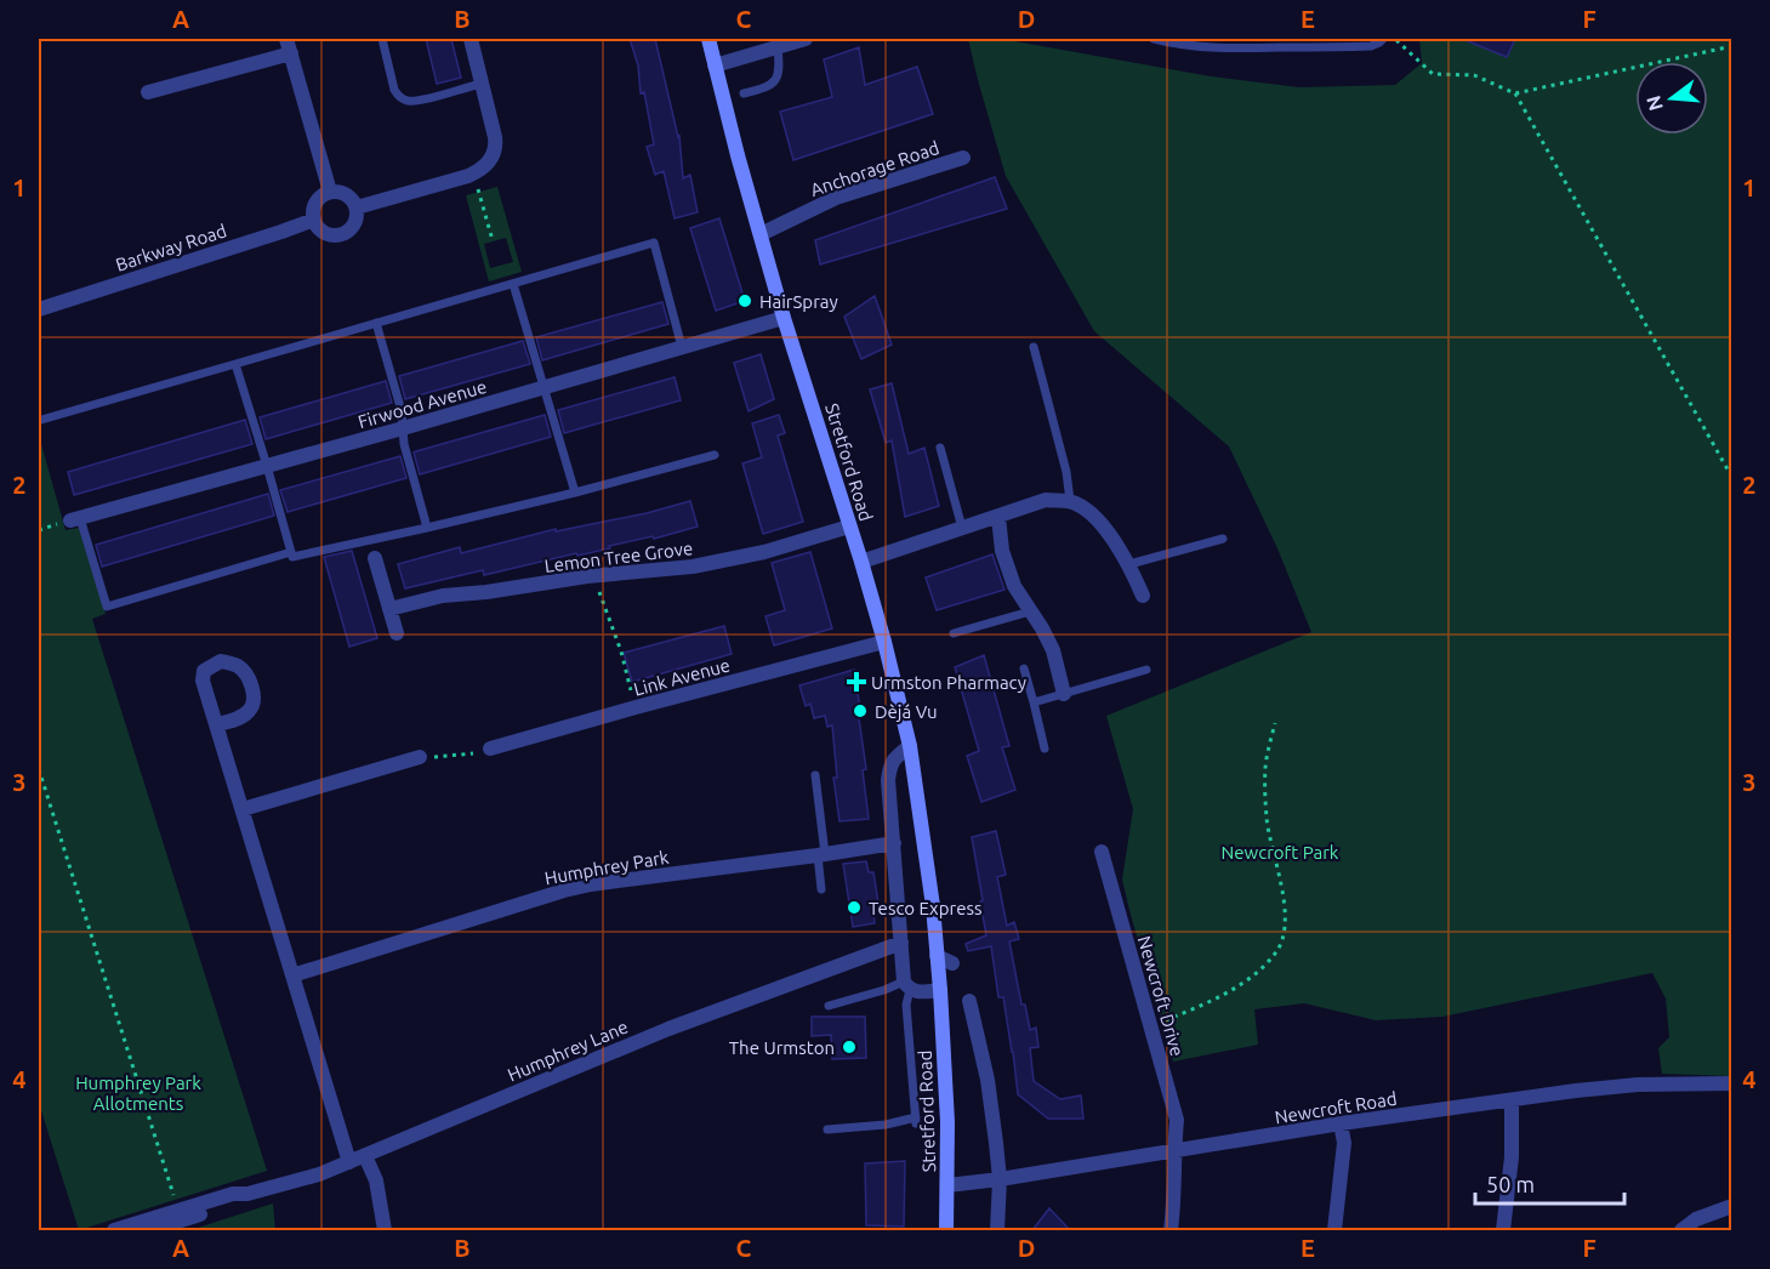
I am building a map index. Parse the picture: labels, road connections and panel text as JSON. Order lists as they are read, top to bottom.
{
  "streets": {
    "main road": ["Stretford Road"],
    "street": [
      "Anchorage Road",
      "Barkway Road",
      "Firwood Avenue",
      "Lemon Tree Grove",
      "Link Avenue",
      "Humphrey Park",
      "Newcroft Drive",
      "Humphrey Lane",
      "Newcroft Road"
    ]
  },
  "crossings": [
    ["Anchorage Road", "Stretford Road"],
    ["Firwood Avenue", "Stretford Road"],
    ["Stretford Road", "Lemon Tree Grove"],
    ["Stretford Road", "Link Avenue"],
    ["Stretford Road", "Newcroft Road"],
    ["Newcroft Drive", "Newcroft Road"]
  ],
  "parks": ["Newcroft Park", "Humphrey Park Allotments"],
  "places": {
    "other": [
      "HairSpray",
      "Dèjá Vu",
      "Tesco Express",
      "The Urmston"
    ],
    "health": ["Urmston Pharmacy"]
  },
  "scale_bar": "50 m",
  "north": "left",
  "grid": {
    "columns": [
      "A",
      "B",
      "C",
      "D",
      "E",
      "F"
    ],
    "rows": [
      "1",
      "2",
      "3",
      "4"
    ]
  }
}
